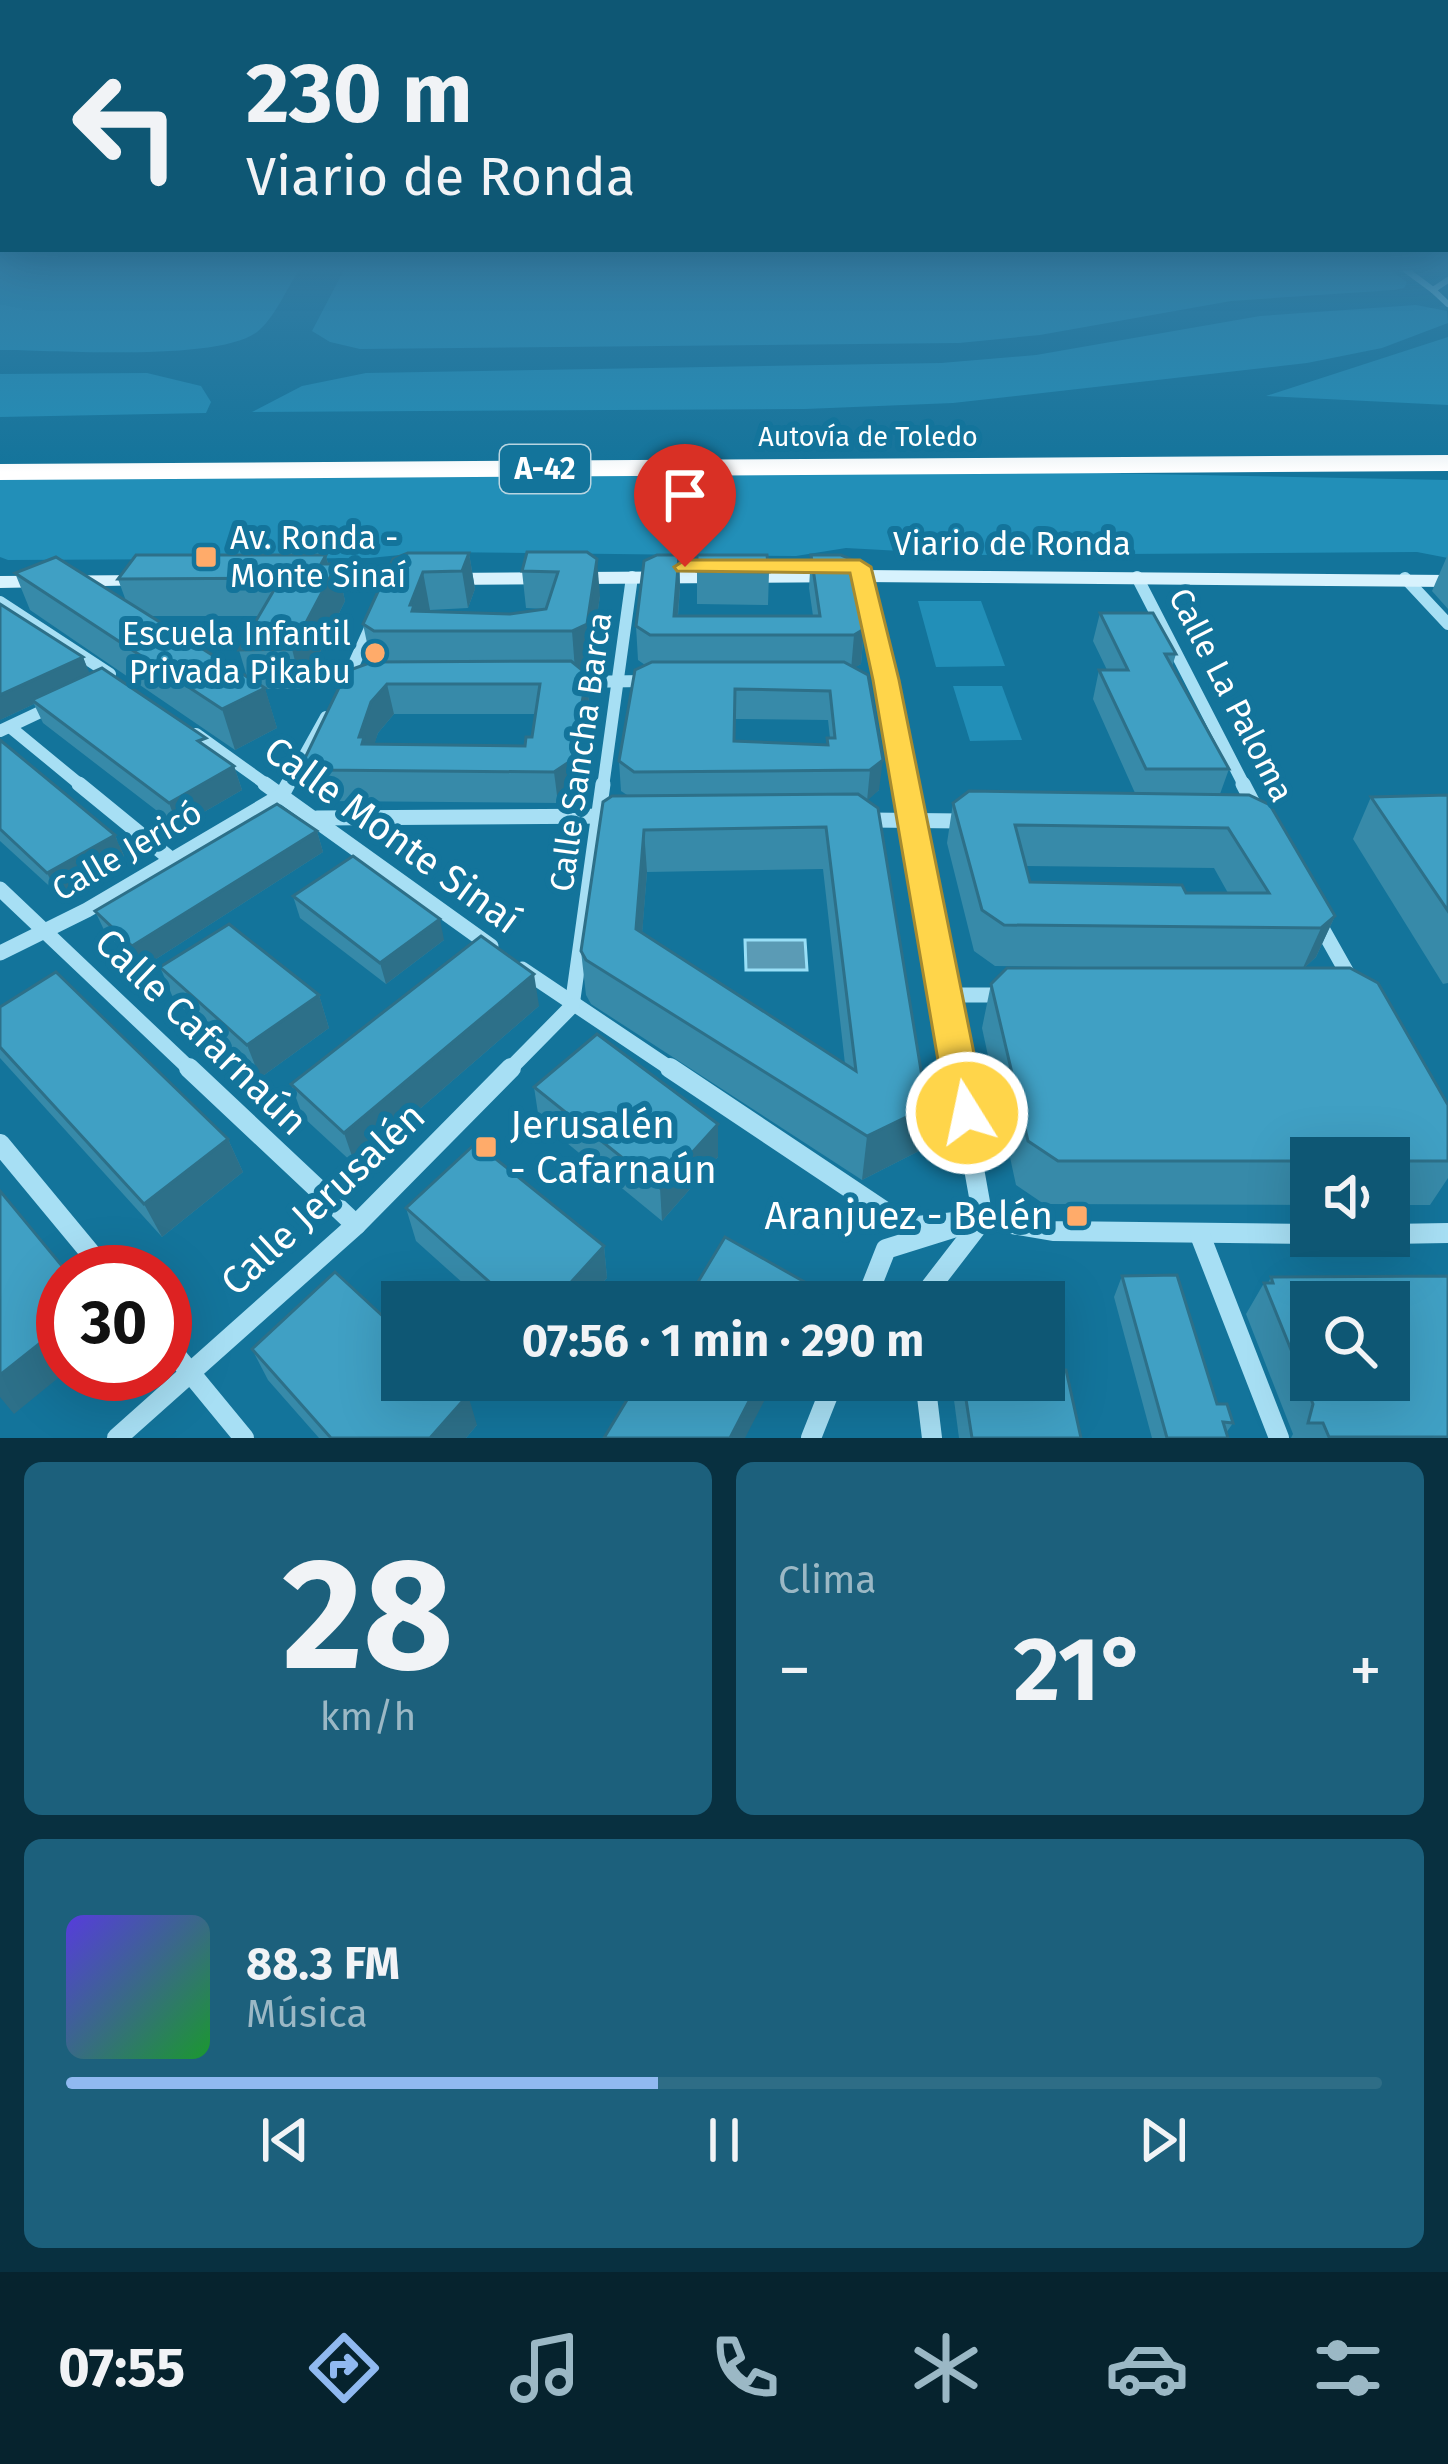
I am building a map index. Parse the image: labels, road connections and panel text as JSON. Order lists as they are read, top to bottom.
{
  "streets": {
    "highway": ["Autovía de Toledo", "A-42"],
    "main road": ["Viario de Ronda"],
    "street": [
      "Calle La Paloma",
      "Calle Sancha Barca",
      "Calle Monte Sinaí",
      "Calle Jericó",
      "Calle Cafarnaún",
      "Calle Jerusalén"
    ]
  },
  "crossings": [
    ["Viario de Ronda", "Calle La Paloma"],
    ["Viario de Ronda", "Calle Sancha Barca"],
    ["Calle Sancha Barca", "Calle Monte Sinaí"],
    ["Calle Sancha Barca", "Calle Jerusalén"],
    ["Calle Monte Sinaí", "Calle Jericó"],
    ["Calle Monte Sinaí", "Calle Jerusalén"],
    ["Calle Jericó", "Calle Cafarnaún"],
    ["Calle Cafarnaún", "Calle Jerusalén"]
  ],
  "places": {
    "transit": ["Av. Ronda - Monte Sinaí", "Jerusalén - Cafarnaún", "Aranjuez - Belén"],
    "other": ["Escuela Infantil Privada Pikabu"]
  },
  "page": {
    "turn": ["230 m", "Viario de Ronda"],
    "limit": "30",
    "trip": "07:56 · 1 min · 290 m",
    "tile": [
      ["28", "km/h"],
      "Clima"
    ],
    "heat": ["−", "21°", "+"],
    "song": ["88.3 FM", "Música"],
    "tabs": "07:55"
  }
}
